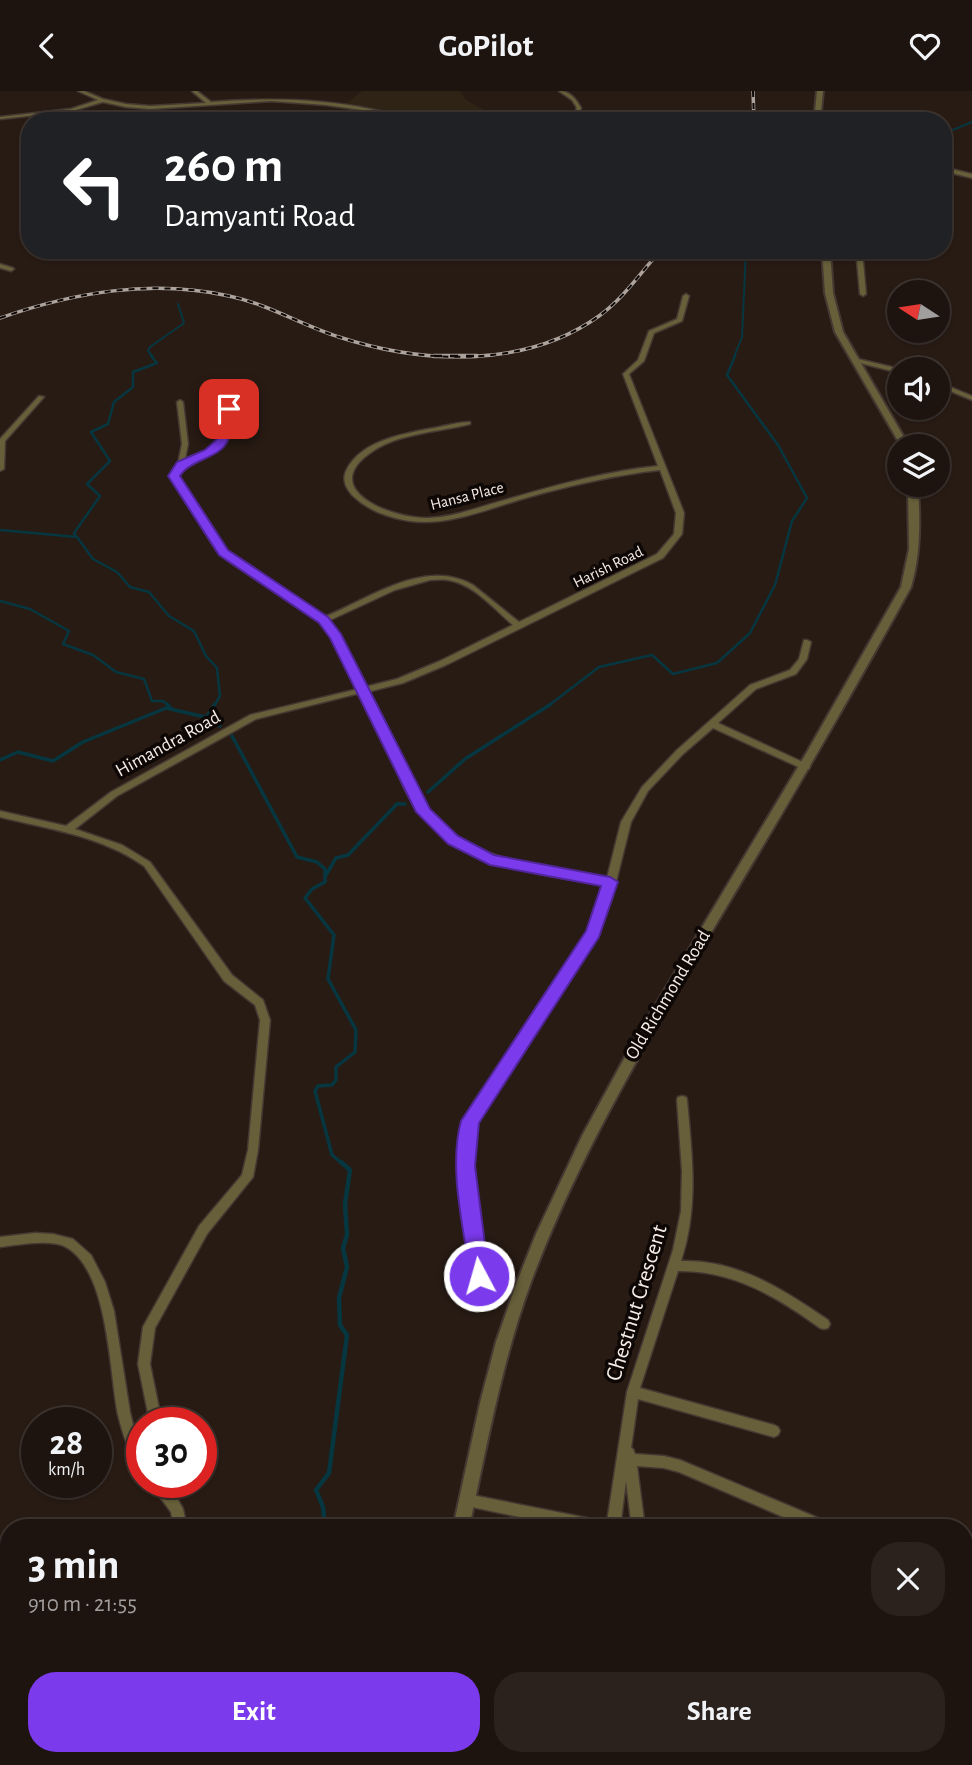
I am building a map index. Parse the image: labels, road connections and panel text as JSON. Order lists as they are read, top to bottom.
{
  "streets": {
    "street": [
      "Hansa Place",
      "Harish Road",
      "Himandra Road",
      "Old Richmond Road",
      "Chestnut Crescent"
    ]
  },
  "crossings": [
    ["Hansa Place", "Harish Road"],
    ["Harish Road", "Himandra Road"]
  ],
  "north": "left",
  "page": {
    "header": "GoPilot",
    "turn": ["260 m", "Damyanti Road"],
    "speed": "28 km/h",
    "limit": "30",
    "heading": ["3 min", "910 m · 21:55"],
    "buttons": ["Exit", "Share"]
  }
}
